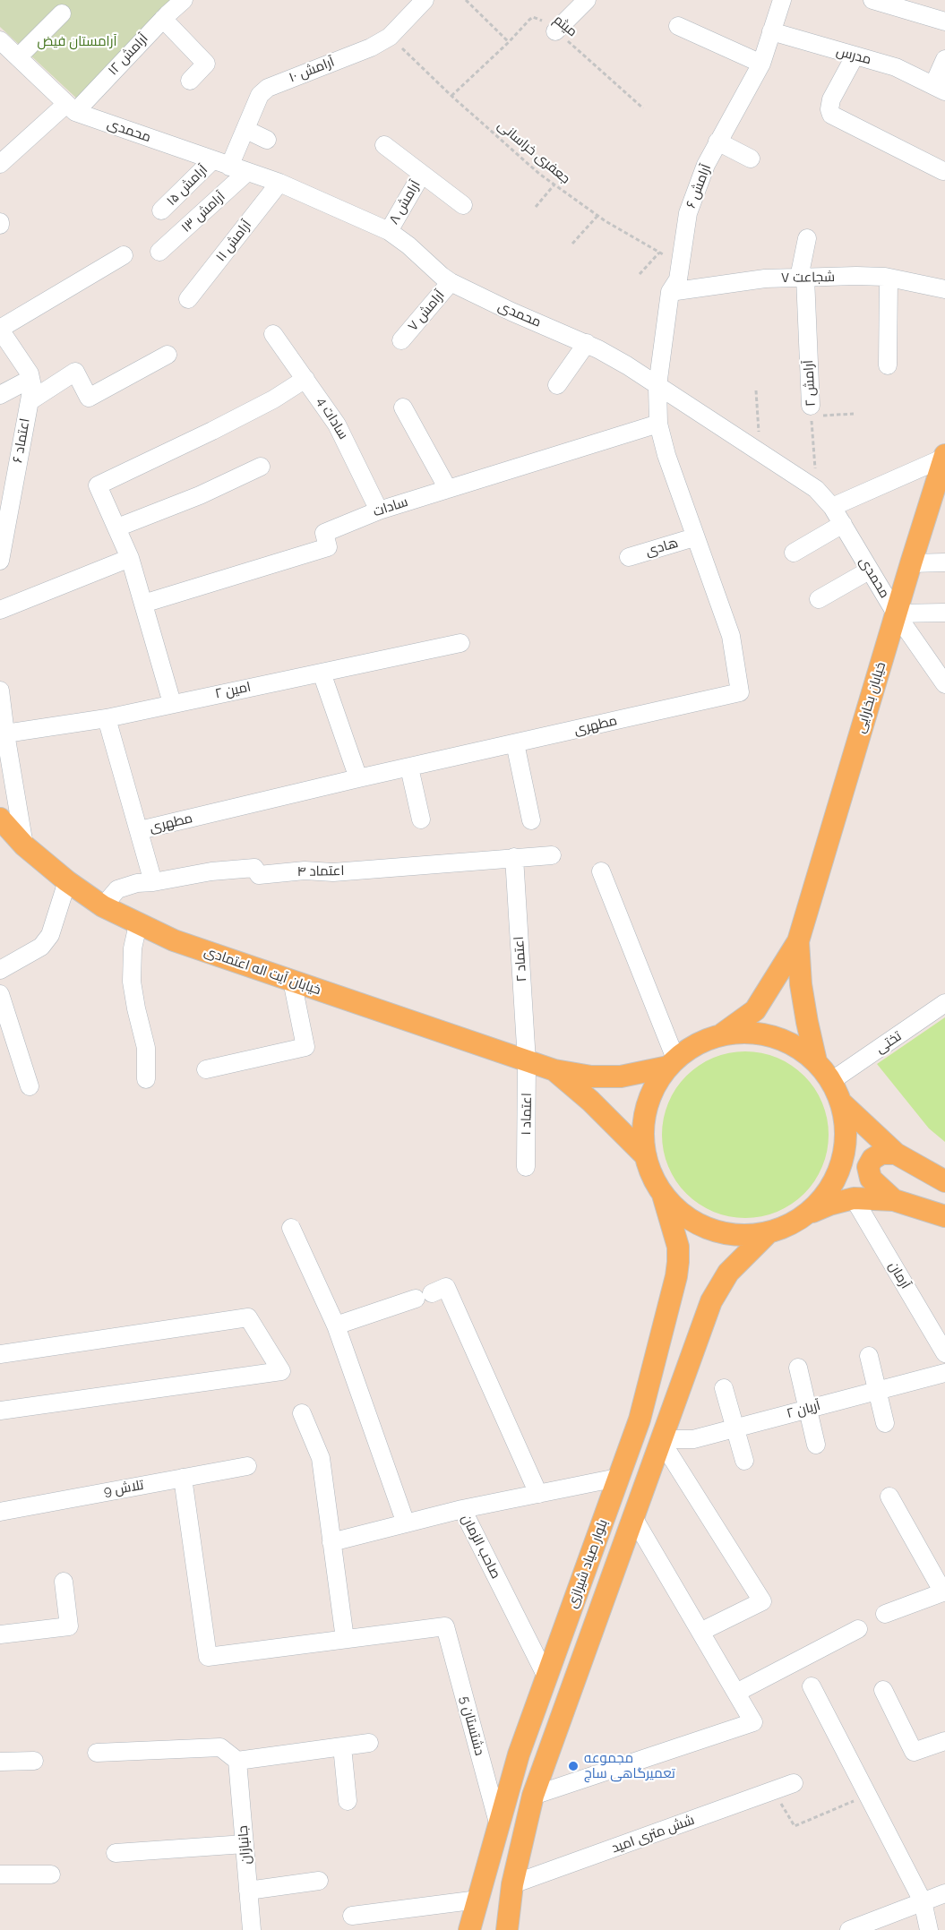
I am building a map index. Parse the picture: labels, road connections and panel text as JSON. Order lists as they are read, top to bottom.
{
  "streets": {
    "main road": ["خیابان بخارایی", "خیابان آیت اله اعتمادی", "بلوار صیاد شیرازی"],
    "street": [
      "آرامش ۱۲",
      "مدرس",
      "آرامش ۱۰",
      "محمدی",
      "آرامش ۱۵",
      "آرامش ۶",
      "آرامش ۸",
      "آرامش ۱۳",
      "آرامش ۱۱",
      "شجاعت ۷",
      "آرامش ۷",
      "آرامش ۲",
      "سادات 4",
      "اعتماد ۶",
      "سادات",
      "هادی",
      "امین ۲",
      "مطهری",
      "اعتماد ۴",
      "اعتماد ۲",
      "تختی",
      "اعتماد ۱",
      "آرمان",
      "آریان ۲",
      "تلاش 9",
      "صاحب الزمان",
      "دشتستان 5",
      "شش متری امید",
      "جانبازان"
    ],
    "path": ["میثم", "جعفری خراسانی"]
  },
  "crossings": [
    ["میثم", "جعفری خراسانی"],
    ["آرامش ۱۲", "محمدی"],
    ["مدرس", "آرامش ۶"],
    ["آرامش ۱۰", "محمدی"],
    ["آرامش ۱۰", "جعفری خراسانی"],
    ["محمدی", "آرامش ۱۵"],
    ["محمدی", "آرامش ۶"],
    ["محمدی", "آرامش ۸"],
    ["محمدی", "آرامش ۱۳"],
    ["محمدی", "آرامش ۱۱"],
    ["محمدی", "آرامش ۷"],
    ["محمدی", "آرامش ۲"],
    ["محمدی", "خیابان بخارایی"],
    ["محمدی", "مطهری"],
    ["جعفری خراسانی", "آرامش ۶"],
    ["آرامش ۶", "شجاعت ۷"],
    ["آرامش ۶", "مطهری"],
    ["شجاعت ۷", "آرامش ۲"],
    ["سادات 4", "سادات"],
    ["سادات", "مطهری"],
    ["هادی", "مطهری"],
    ["اعتماد ۴", "اعتماد ۲"],
    ["اعتماد ۴", "خیابان آیت اله اعتمادی"],
    ["اعتماد ۲", "خیابان آیت اله اعتمادی"],
    ["اعتماد ۲", "اعتماد ۱"],
    ["خیابان آیت اله اعتمادی", "اعتماد ۱"],
    ["آریان ۲", "بلوار صیاد شیرازی"],
    ["صاحب الزمان", "بلوار صیاد شیرازی"],
    ["بلوار صیاد شیرازی", "دشتستان 5"],
    ["بلوار صیاد شیرازی", "شش متری امید"]
  ],
  "parks": ["آرامستان فیض"],
  "places": ["مجموعه تعمیرگاهی ساچ"]
}
